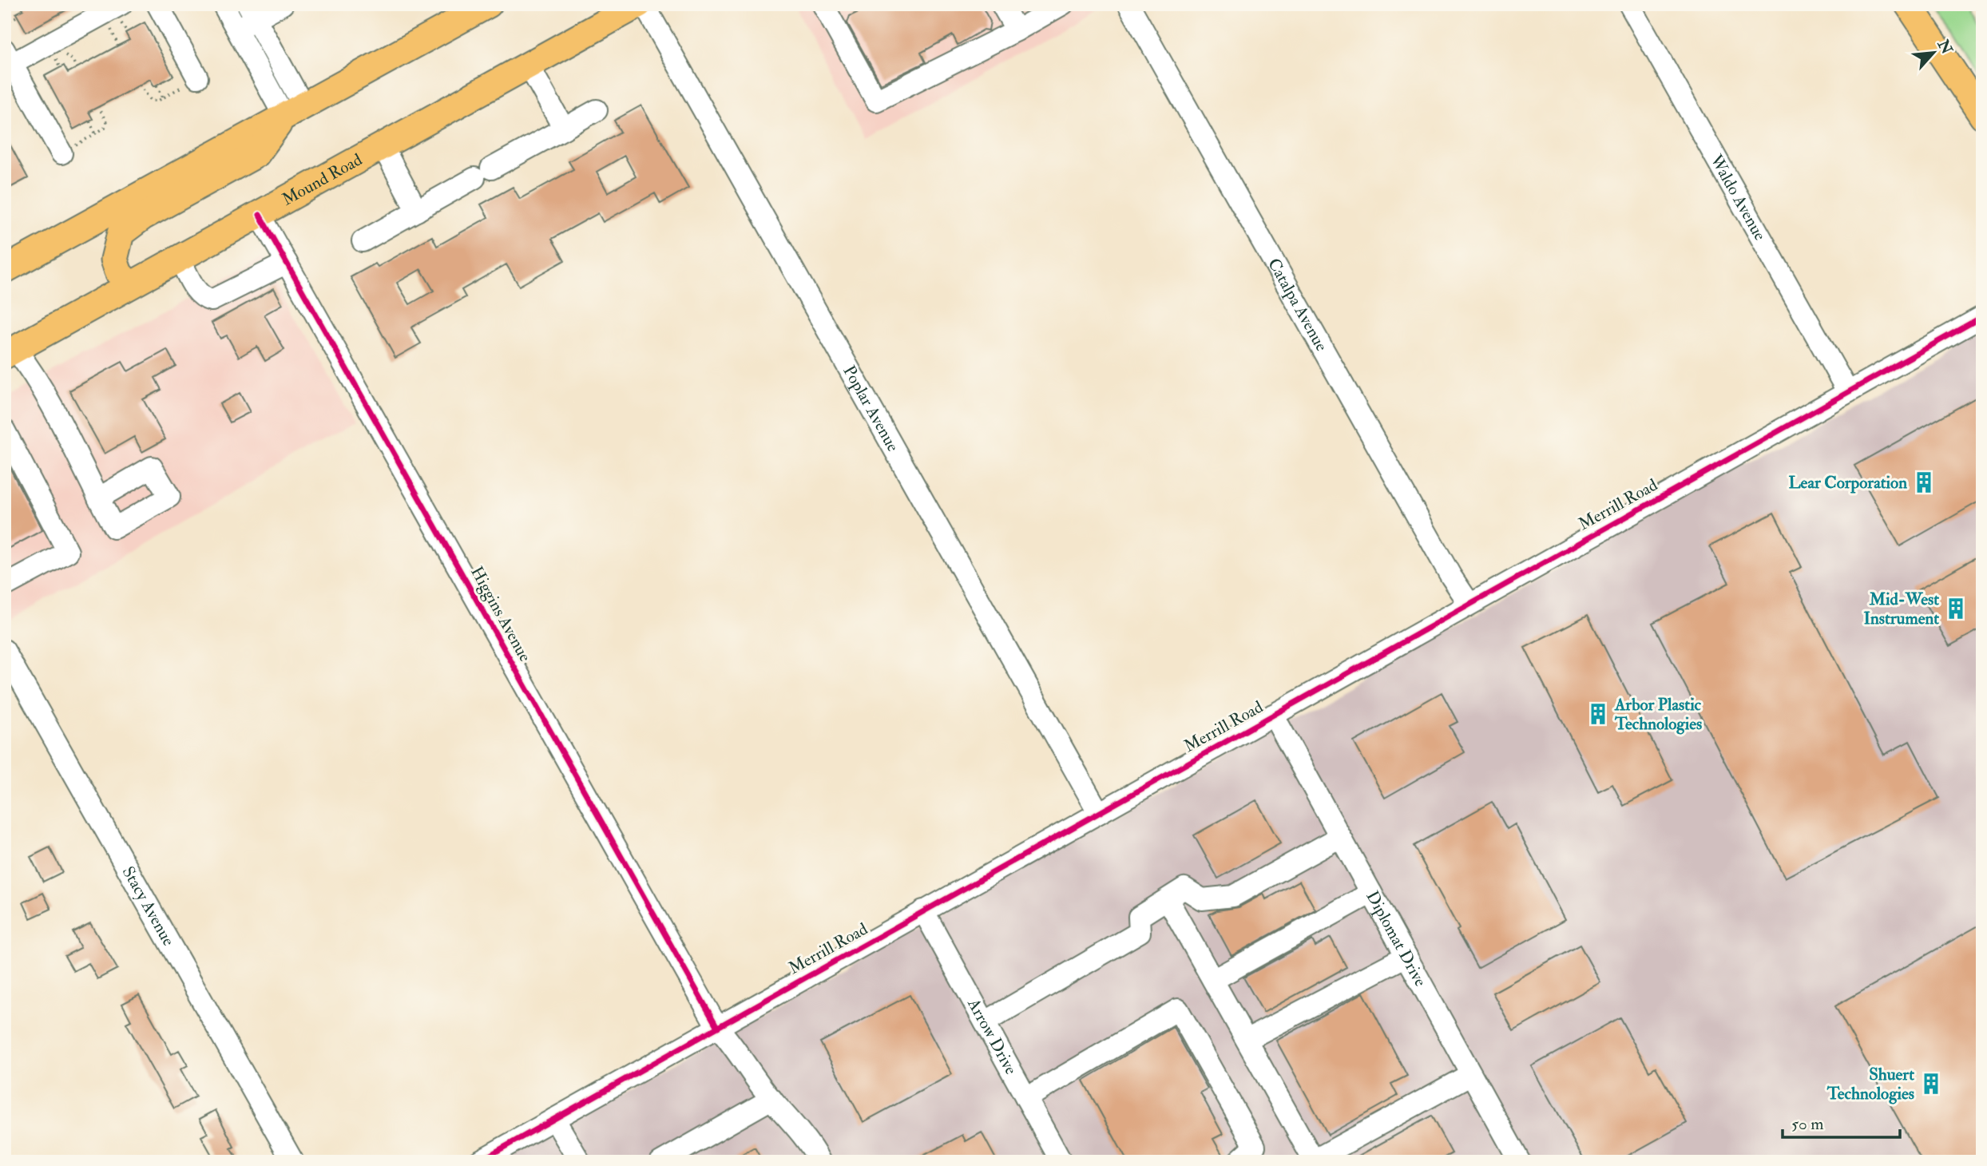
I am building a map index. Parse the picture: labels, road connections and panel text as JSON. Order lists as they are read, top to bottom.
{
  "streets": {
    "main road": ["Mound Road"],
    "street": [
      "Waldo Avenue",
      "Catalpa Avenue",
      "Poplar Avenue",
      "Merrill Road",
      "Higgins Avenue",
      "Stacy Avenue",
      "Diplomat Drive",
      "Arrow Drive"
    ]
  },
  "crossings": [
    ["Mound Road", "Higgins Avenue"],
    ["Waldo Avenue", "Merrill Road"],
    ["Catalpa Avenue", "Merrill Road"],
    ["Poplar Avenue", "Merrill Road"],
    ["Merrill Road", "Higgins Avenue"],
    ["Merrill Road", "Diplomat Drive"],
    ["Merrill Road", "Arrow Drive"]
  ],
  "places": {
    "building": [
      "Lear Corporation",
      "Mid-West Instrument",
      "Arbor Plastic Technologies",
      "Shuert Technologies"
    ]
  },
  "scale_bar": "50 m",
  "north": "top right"
}
